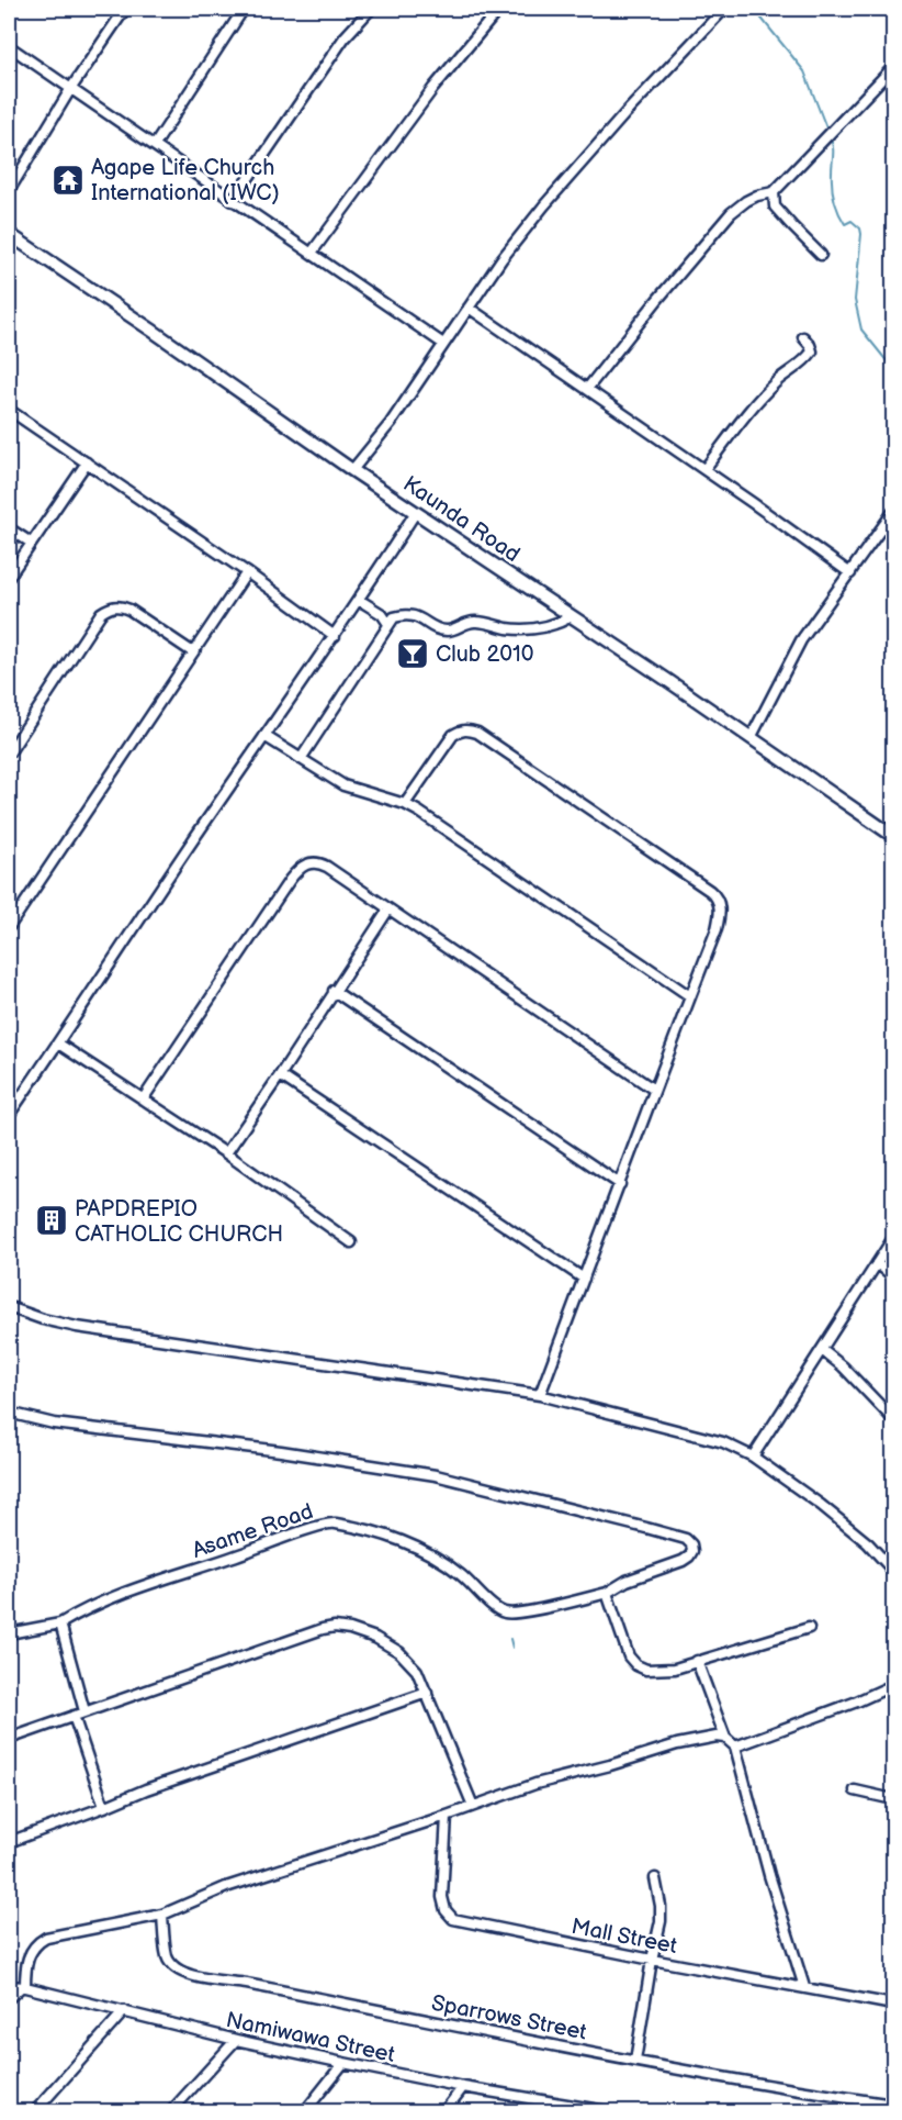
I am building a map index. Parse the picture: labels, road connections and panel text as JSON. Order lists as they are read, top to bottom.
{
  "streets": {
    "main road": ["Kaunda Road"],
    "street": [
      "Asame Road",
      "Mall Street",
      "Sparrows Street",
      "Namiwawa Street"
    ]
  },
  "places": {
    "temple": ["Agape Life Church International (IWC)"],
    "bar": ["Club 2010"],
    "building": ["PAPDREPIO CATHOLIC CHURCH"]
  }
}
